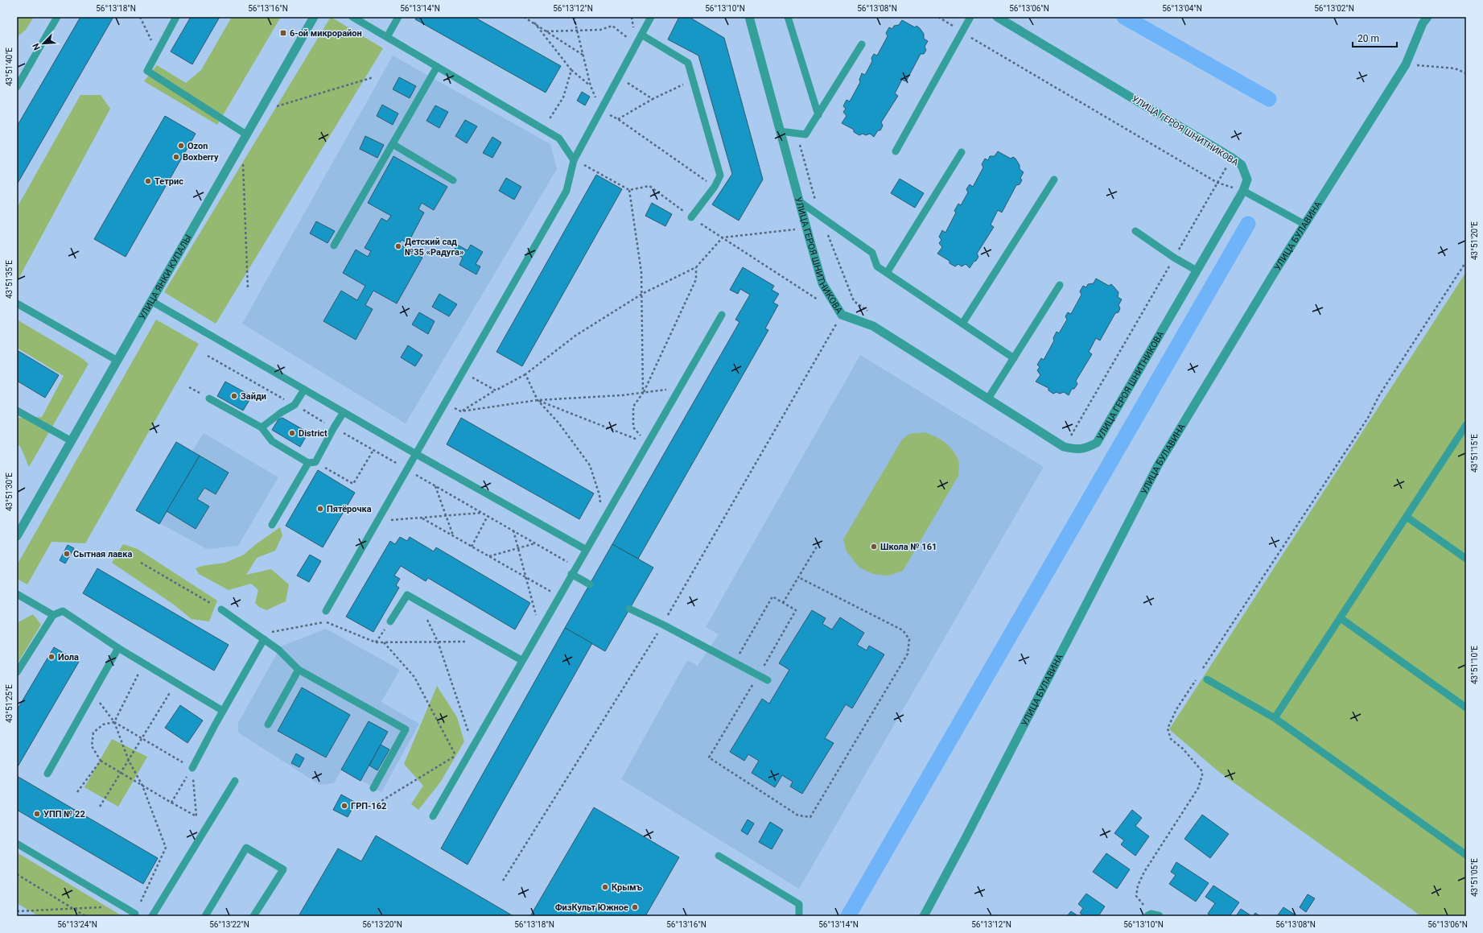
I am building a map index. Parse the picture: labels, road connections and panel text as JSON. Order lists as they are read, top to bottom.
{
  "streets": {
    "street": ["УЛИЦА ГЕРОЯ ШНИТНИКОВА", "УЛИЦА БУЛАВИНА", "УЛИЦА ЯНКИ КУПАЛЫ"]
  },
  "places": {
    "transit": ["6-ой микрорайон"],
    "other": [
      "Ozon",
      "Boxberry",
      "Тетрис",
      "Детский сад №35 «Радуга»",
      "Зайди",
      "District",
      "Пятёрочка",
      "Школа № 161",
      "Сытная лавка",
      "Иола",
      "ГРП-162",
      "УПП № 22",
      "Крымъ",
      "ФизКульт Южное"
    ]
  },
  "scale_bar": "20 m",
  "north": "bottom left",
  "coordinates": [
    "56°13'18\"N",
    "56°13'16\"N",
    "56°13'14\"N",
    "56°13'12\"N",
    "56°13'10\"N",
    "56°13'08\"N",
    "56°13'06\"N",
    "56°13'04\"N",
    "56°13'02\"N",
    "43°51'40\"E",
    "43°51'20\"E",
    "43°51'35\"E",
    "43°51'15\"E",
    "43°51'30\"E",
    "43°51'10\"E",
    "43°51'25\"E",
    "43°51'05\"E",
    "56°13'24\"N",
    "56°13'22\"N",
    "56°13'20\"N"
  ]
}
